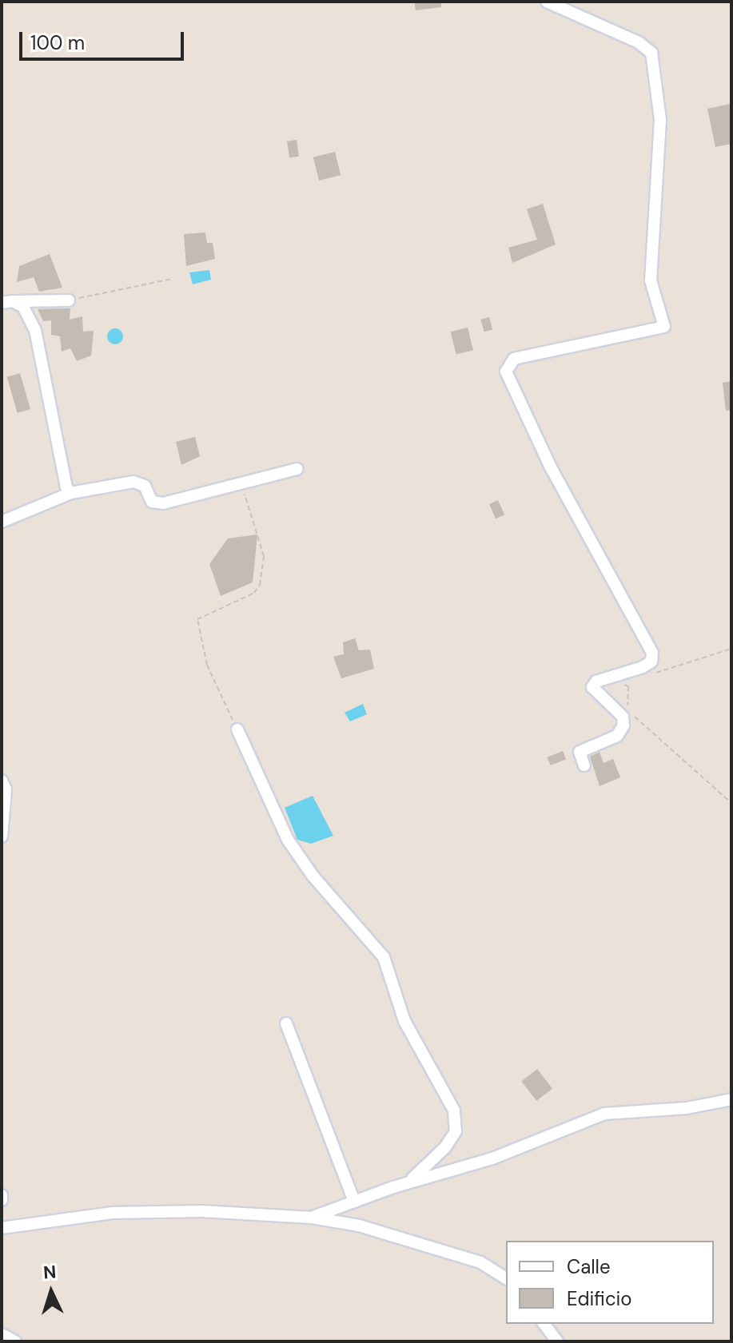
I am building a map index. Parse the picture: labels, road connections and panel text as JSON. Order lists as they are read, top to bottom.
{
  "legend": ["Calle", "Edificio"],
  "scale_bar": "100 m",
  "north": "top"
}
